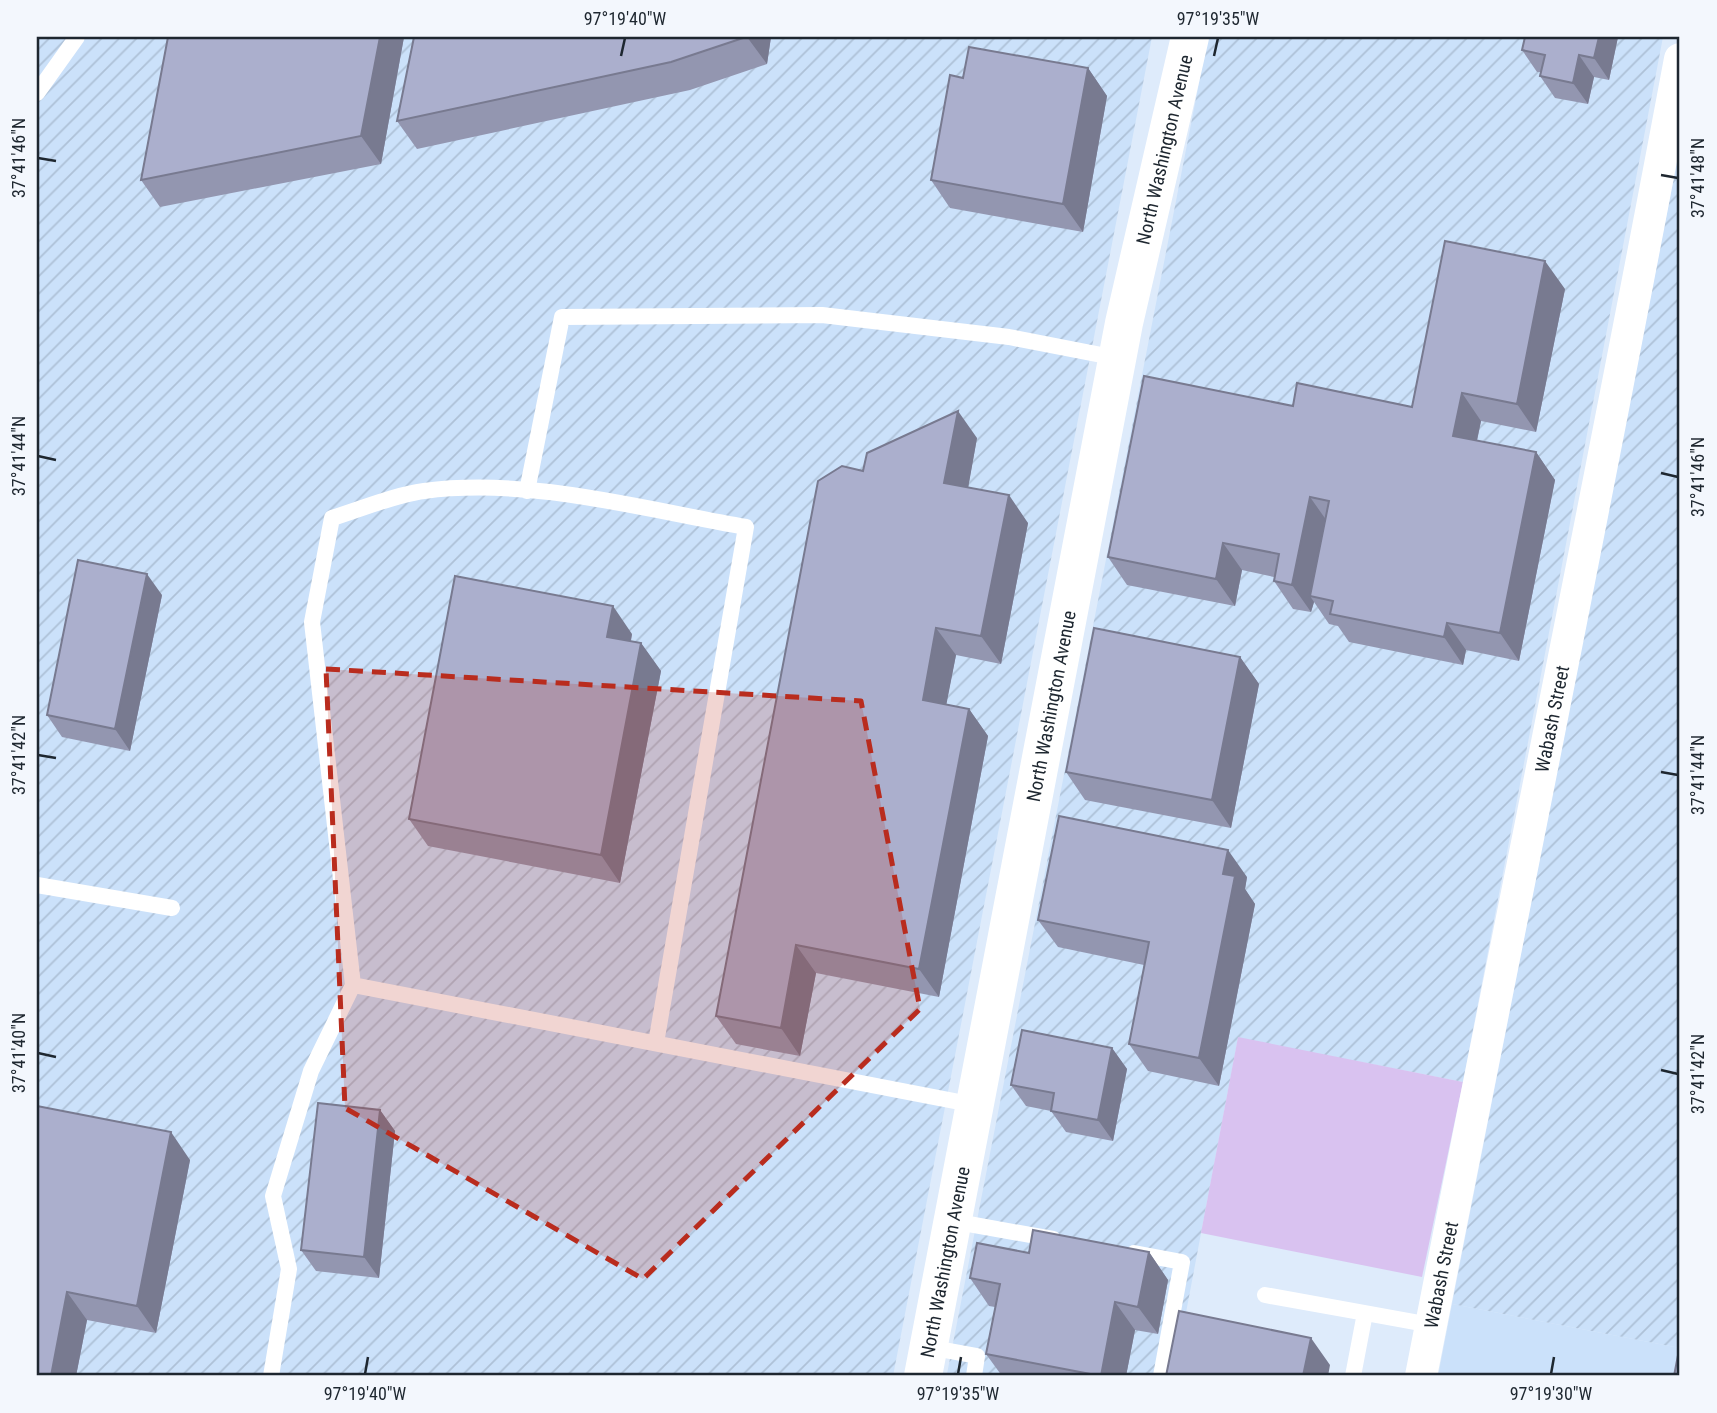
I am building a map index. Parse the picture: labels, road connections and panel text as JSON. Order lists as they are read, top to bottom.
{
  "streets": {
    "street": ["North Washington Avenue", "Wabash Street"]
  },
  "coordinates": [
    "97°19'40\"W",
    "97°19'35\"W",
    "37°41'46\"N",
    "37°41'48\"N",
    "37°41'44\"N",
    "37°41'42\"N",
    "37°41'40\"N",
    "97°19'30\"W"
  ]
}
